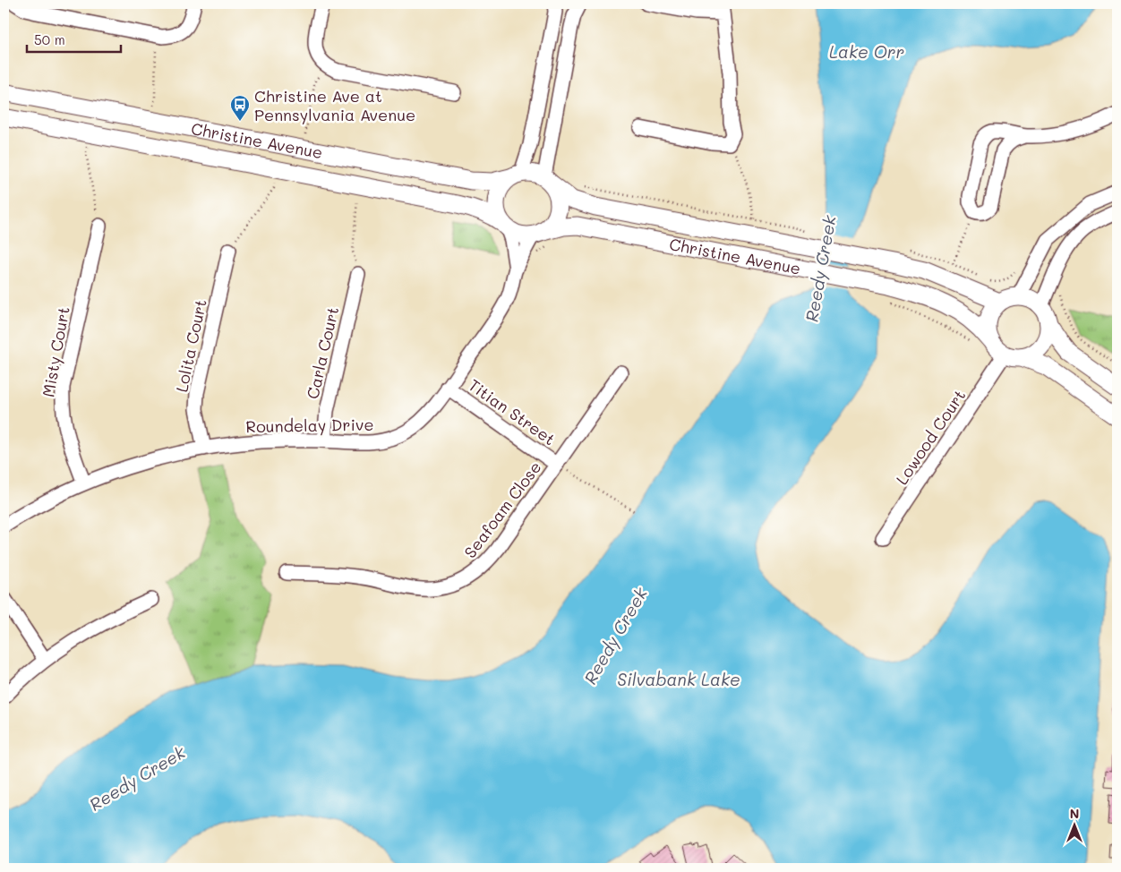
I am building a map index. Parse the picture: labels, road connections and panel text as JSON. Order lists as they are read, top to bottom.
{
  "streets": {
    "main road": ["Christine Avenue"],
    "street": [
      "Lolita Court",
      "Misty Court",
      "Carla Court",
      "Titian Street",
      "Roundelay Drive",
      "Lowood Court",
      "Seafoam Close"
    ]
  },
  "crossings": [
    ["Christine Avenue", "Roundelay Drive"],
    ["Christine Avenue", "Lowood Court"],
    ["Lolita Court", "Roundelay Drive"],
    ["Misty Court", "Roundelay Drive"],
    ["Carla Court", "Roundelay Drive"],
    ["Titian Street", "Roundelay Drive"],
    ["Titian Street", "Seafoam Close"]
  ],
  "water": ["Lake Orr", "Reedy Creek", "Silvabank Lake"],
  "places": {
    "bus stop": ["Christine Ave at Pennsylvania Avenue"]
  },
  "scale_bar": "50 m",
  "north": "top"
}
